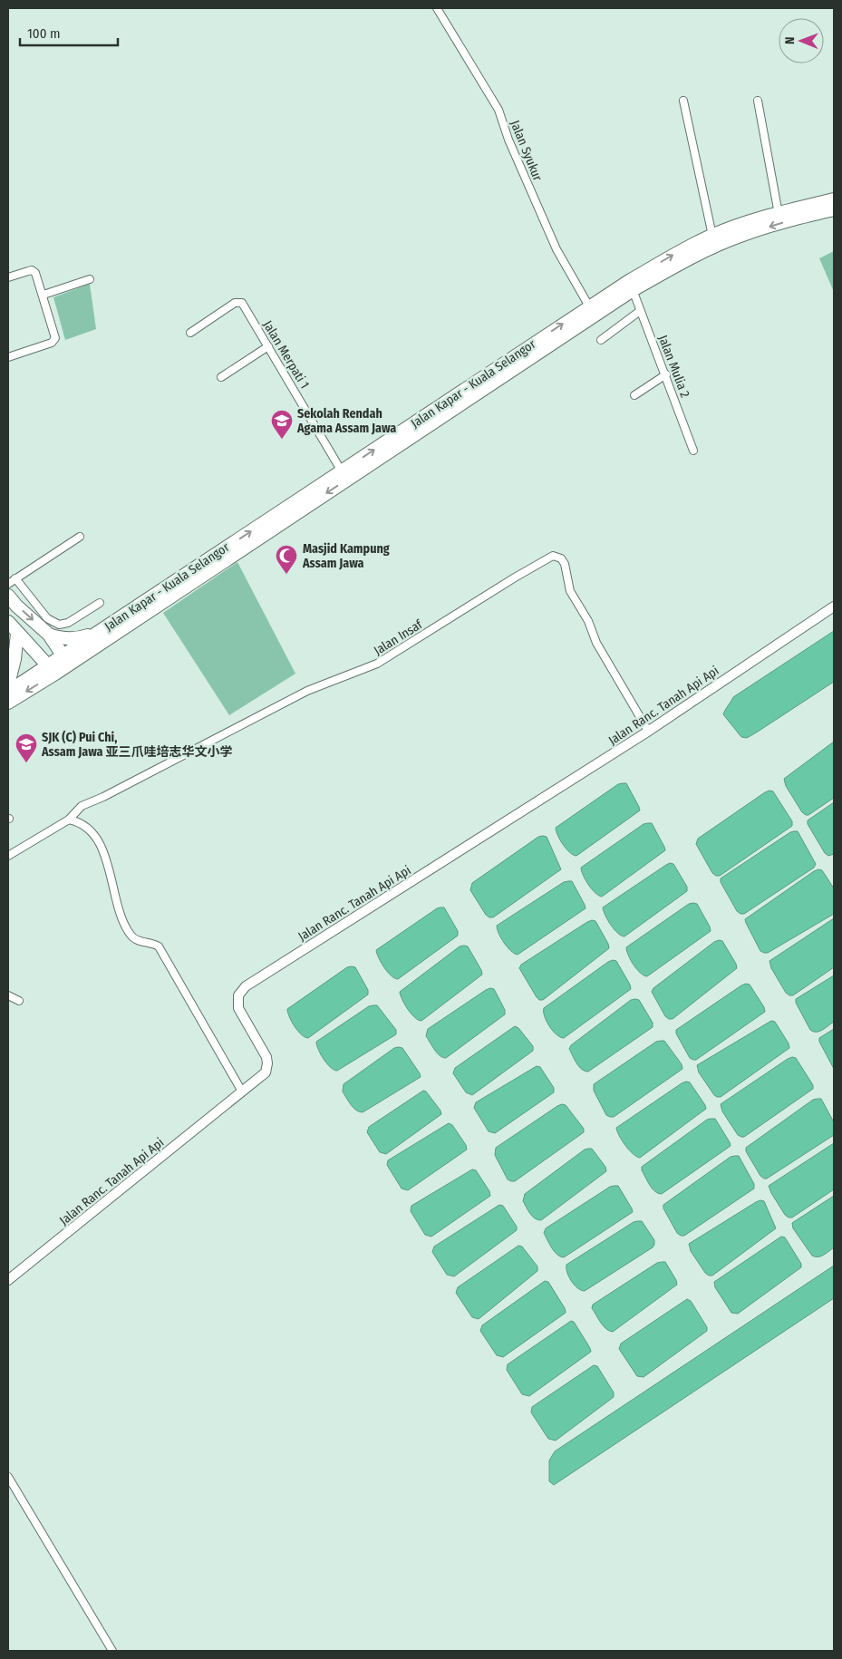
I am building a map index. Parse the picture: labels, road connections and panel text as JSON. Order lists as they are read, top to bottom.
{
  "streets": {
    "highway": ["Jalan Kapar - Kuala Selangor"],
    "street": [
      "Jalan Syukur",
      "Jalan Merpati 1",
      "Jalan Mulia 2",
      "Jalan Insaf",
      "Jalan Ranc. Tanah Api Api"
    ]
  },
  "crossings": [
    ["Jalan Syukur", "Jalan Kapar - Kuala Selangor"],
    ["Jalan Merpati 1", "Jalan Kapar - Kuala Selangor"],
    ["Jalan Mulia 2", "Jalan Kapar - Kuala Selangor"],
    ["Jalan Insaf", "Jalan Ranc. Tanah Api Api"]
  ],
  "places": {
    "school or university": ["Sekolah Rendah Agama Assam Jawa", "SJK (C) Pui Chi, Assam Jawa 亚三爪哇培志华文小学"],
    "mosque": ["Masjid Kampung Assam Jawa"]
  },
  "scale_bar": "100 m",
  "north": "left"
}
